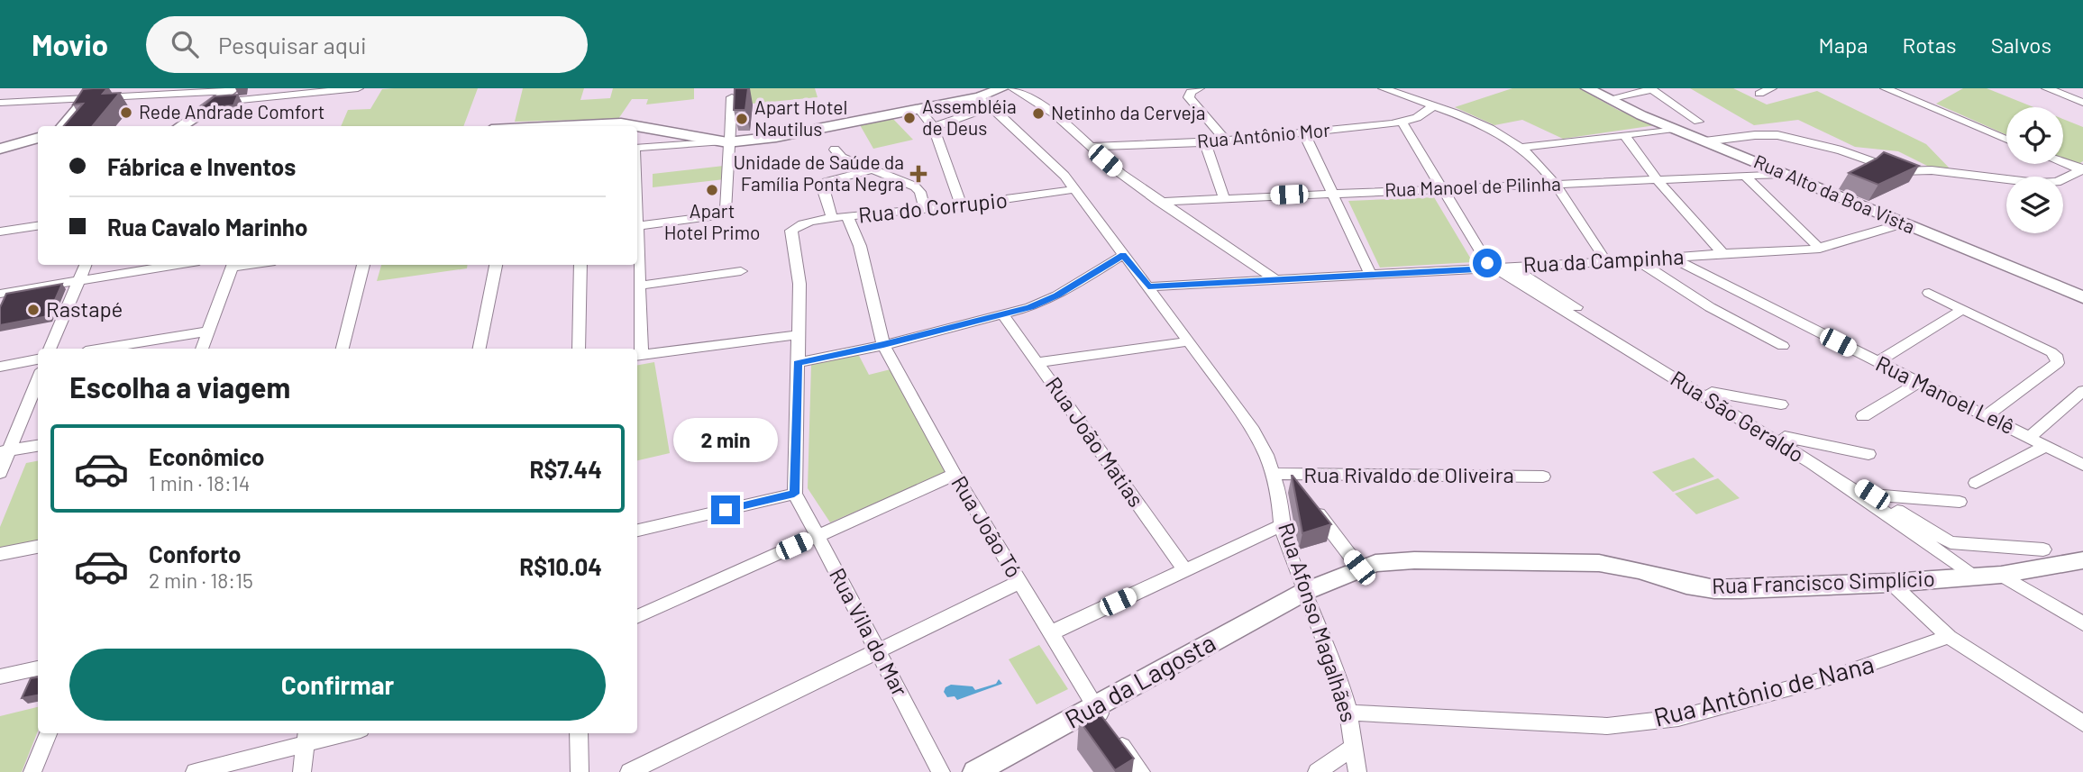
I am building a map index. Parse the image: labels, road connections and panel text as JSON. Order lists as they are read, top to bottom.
{
  "streets": {
    "street": [
      "Rua Antônio Mor",
      "Rua Manoel de Pilinha",
      "Rua Alto da Boa Vista",
      "Rua do Corrupio",
      "Rua da Campinha",
      "Rua Manoel Lelê",
      "Rua São Geraldo",
      "Rua João Matias",
      "Rua Rivaldo de Oliveira",
      "Rua João Tó",
      "Rua Francisco Simplício",
      "Rua Afonso Magalhães",
      "Rua Vila do Mar",
      "Rua da Lagosta",
      "Rua Antônio de Nana"
    ]
  },
  "crossings": [
    ["Rua Manoel de Pilinha", "Rua Alto da Boa Vista"],
    ["Rua Alto da Boa Vista", "Rua da Campinha"],
    ["Rua do Corrupio", "Rua João Tó"],
    ["Rua do Corrupio", "Rua Afonso Magalhães"],
    ["Rua da Campinha", "Rua Manoel Lelê"],
    ["Rua da Campinha", "Rua São Geraldo"],
    ["Rua da Campinha", "Rua Afonso Magalhães"],
    ["Rua São Geraldo", "Rua Francisco Simplício"],
    ["Rua Rivaldo de Oliveira", "Rua Afonso Magalhães"],
    ["Rua João Tó", "Rua da Lagosta"],
    ["Rua Francisco Simplício", "Rua Afonso Magalhães"],
    ["Rua Francisco Simplício", "Rua da Lagosta"],
    ["Rua Afonso Magalhães", "Rua da Lagosta"],
    ["Rua Afonso Magalhães", "Rua Antônio de Nana"]
  ],
  "places": {
    "other": [
      "Rede Andrade Comfort",
      "Netinho da Cerveja",
      "Assembléia de Deus",
      "Apart Hotel Nautilus",
      "Apart Hotel Primo",
      "Rastapé"
    ],
    "health": ["Unidade de Saúde da Família Ponta Negra"]
  },
  "page": {
    "header": "Movio",
    "search": "Pesquisar aqui",
    "nav": ["Mapa", "Rotas", "Salvos"],
    "banner": ["Fábrica e Inventos", "Rua Cavalo Marinho"],
    "heading": "Escolha a viagem",
    "bubble": "2 min",
    "list": [
      {
        "name": "Econômico",
        "note": "1 min · 18:14",
        "value": "R$7.44"
      },
      {
        "name": "Conforto",
        "note": "2 min · 18:15",
        "value": "R$10.04"
      }
    ],
    "buttons": "Confirmar"
  }
}
